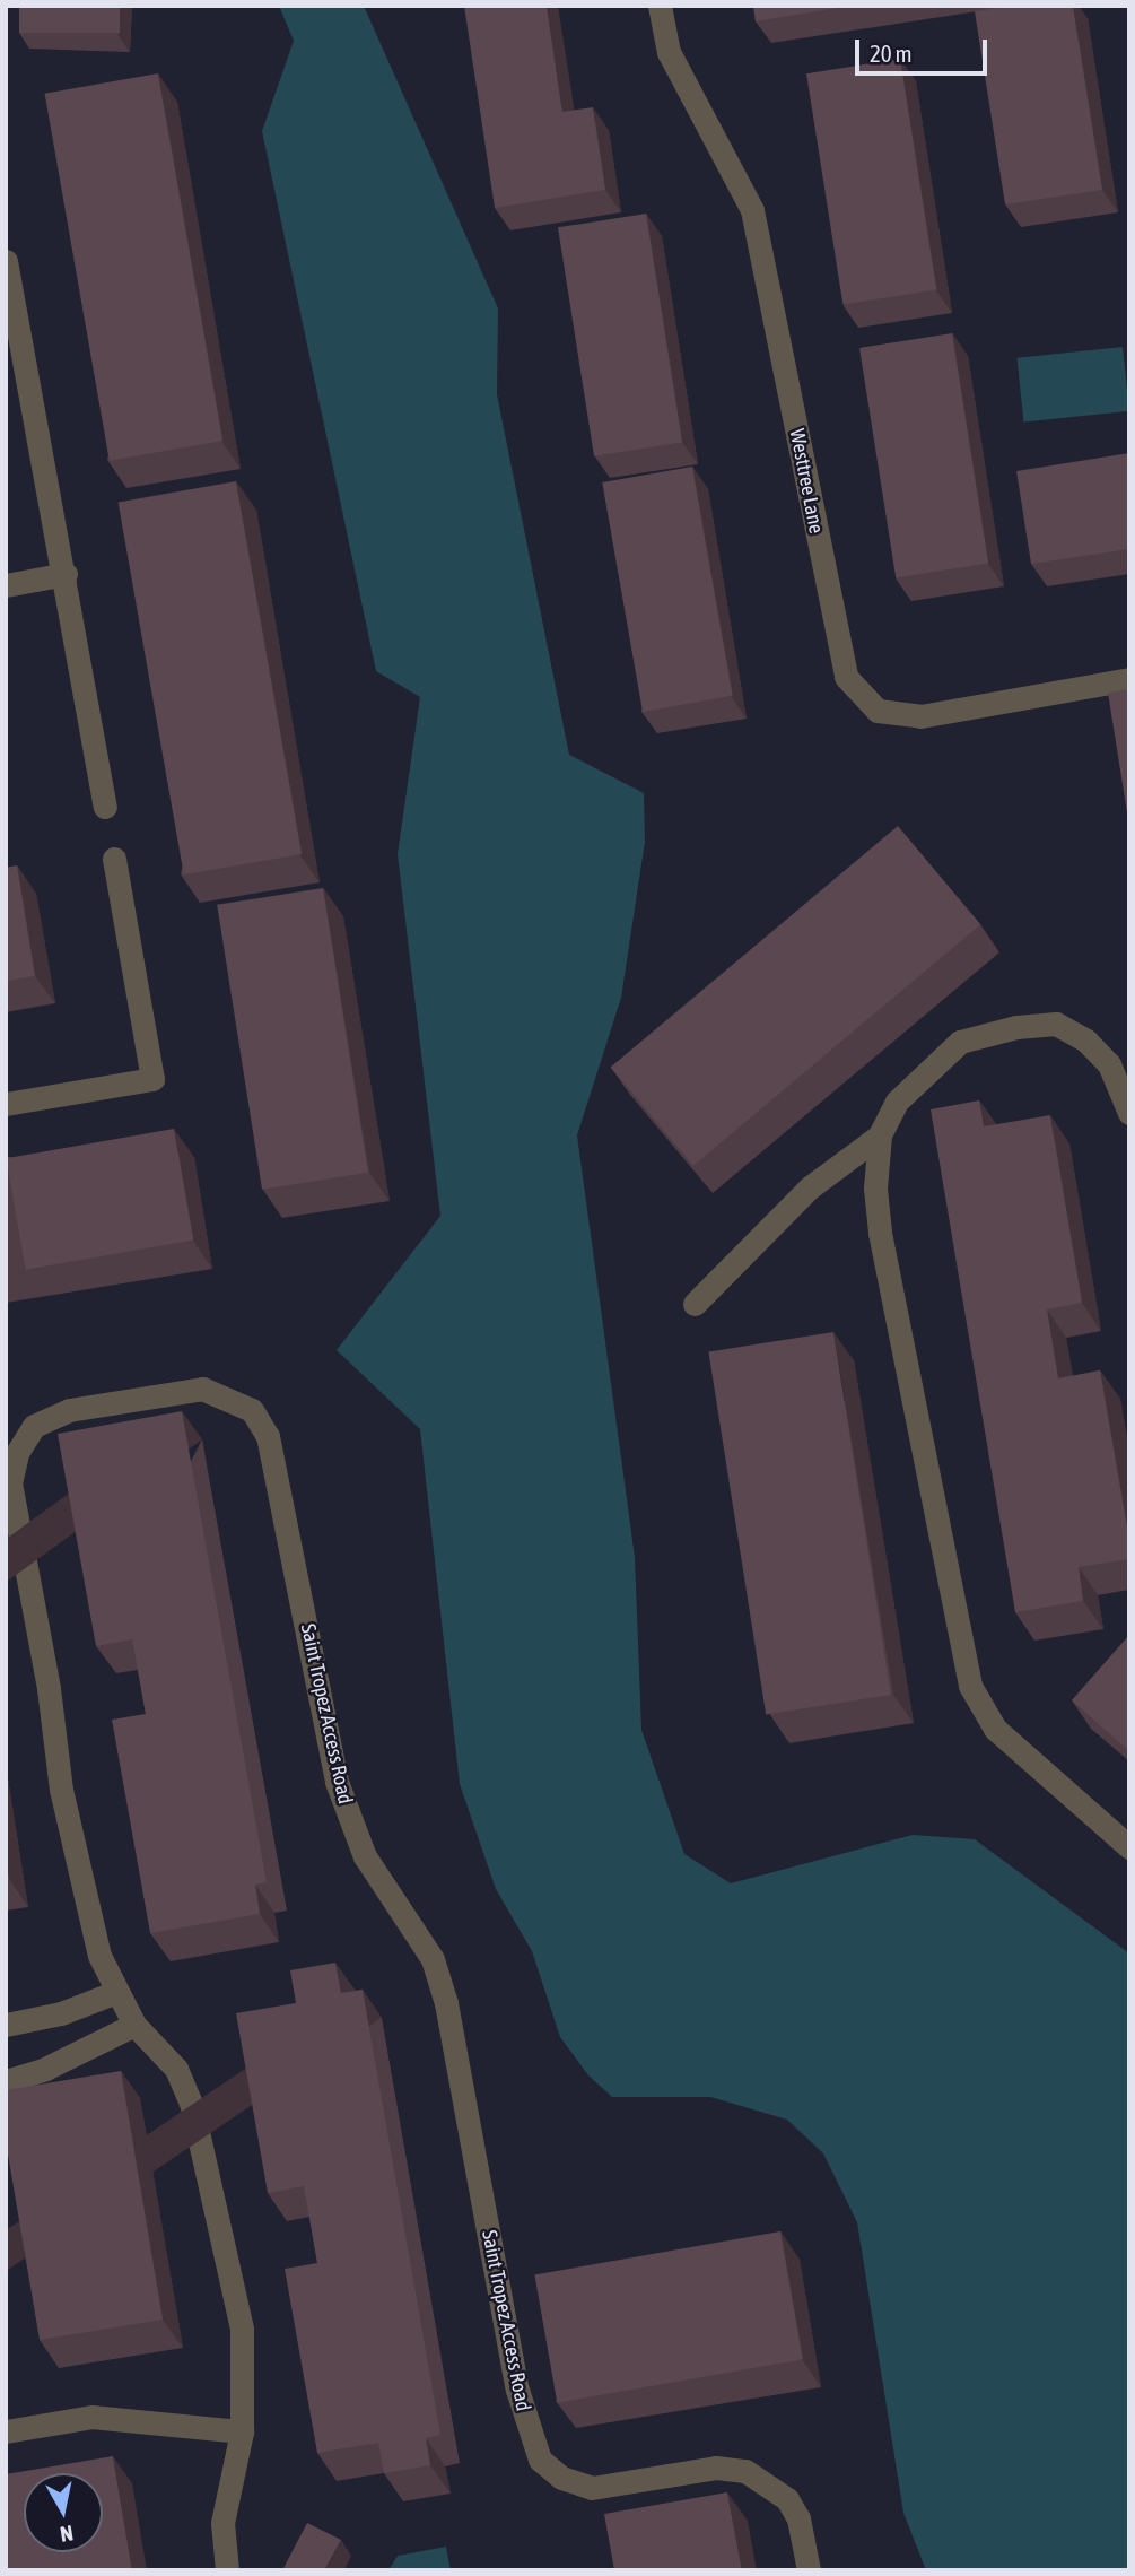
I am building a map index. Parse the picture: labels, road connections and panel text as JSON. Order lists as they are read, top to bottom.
{
  "streets": {
    "street": ["Westtree Lane", "Saint Tropez Access Road"]
  },
  "scale_bar": "20 m",
  "north": "bottom"
}
